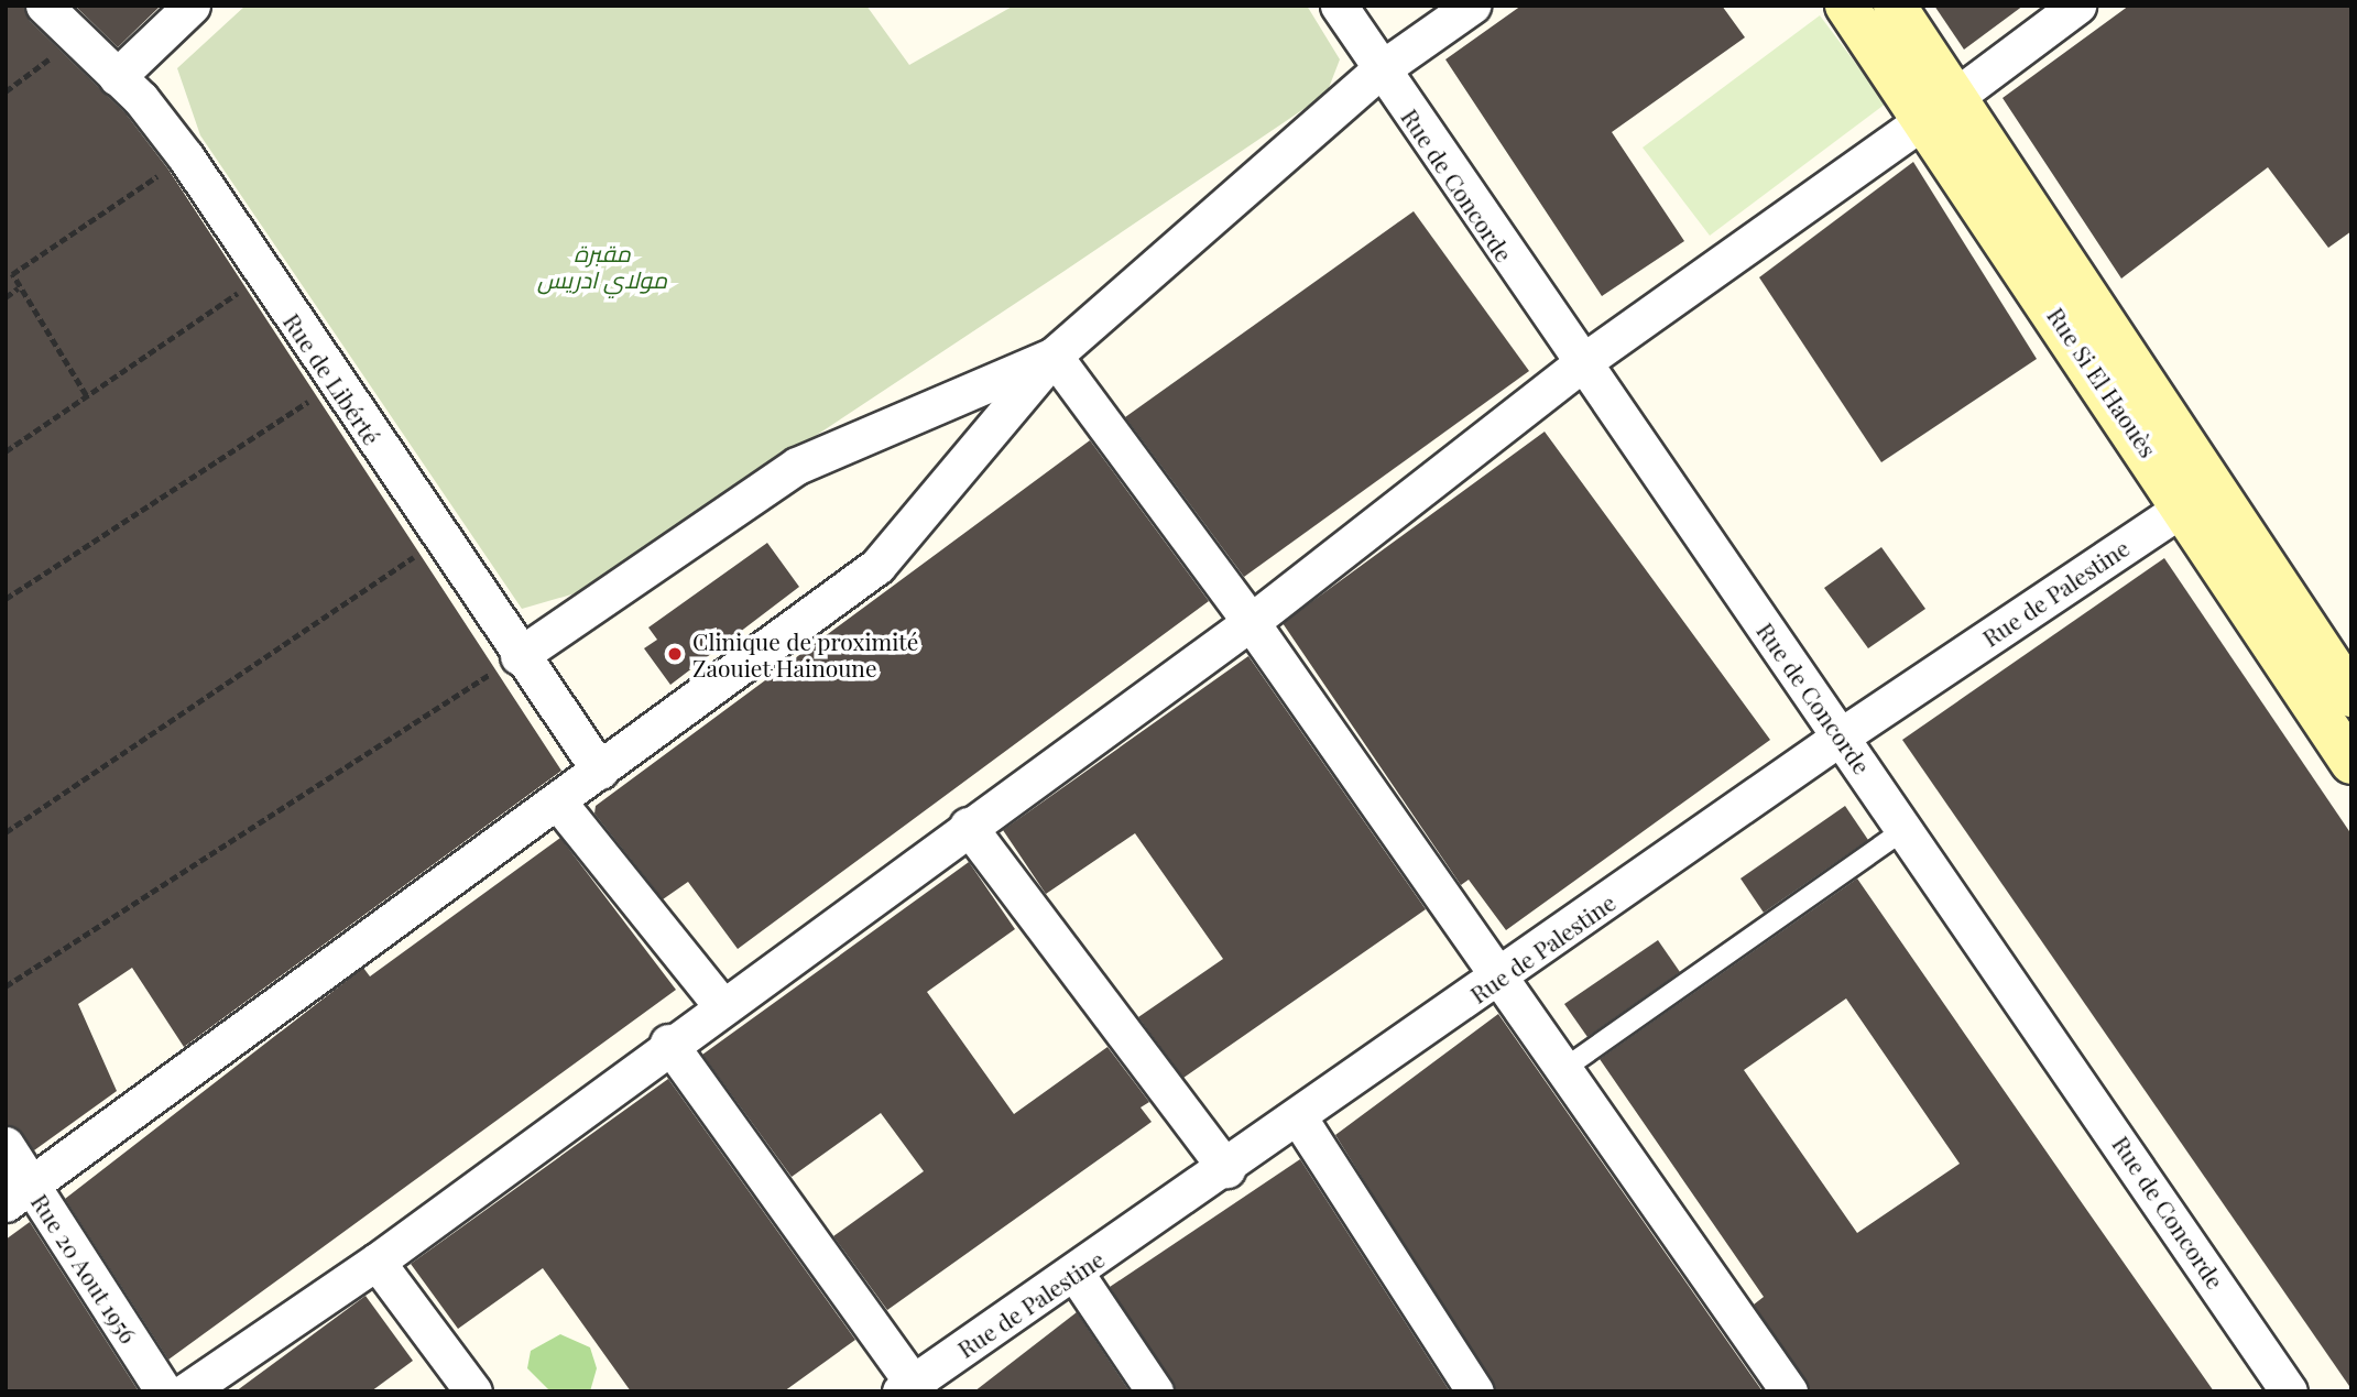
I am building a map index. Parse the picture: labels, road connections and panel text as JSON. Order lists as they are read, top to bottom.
{
  "streets": {
    "street": [
      "Rue de Concorde",
      "Rue de Libérté",
      "Rue Si El Haouès",
      "Rue de Palestine",
      "Rue 20 Aout 1956"
    ]
  },
  "crossings": [
    ["Rue de Concorde", "Rue de Palestine"],
    ["Rue Si El Haouès", "Rue de Palestine"]
  ],
  "parks": ["مقبرة مولاي ادريس"],
  "places": ["Clinique de proximité Zaouiet Hainoune"]
}
